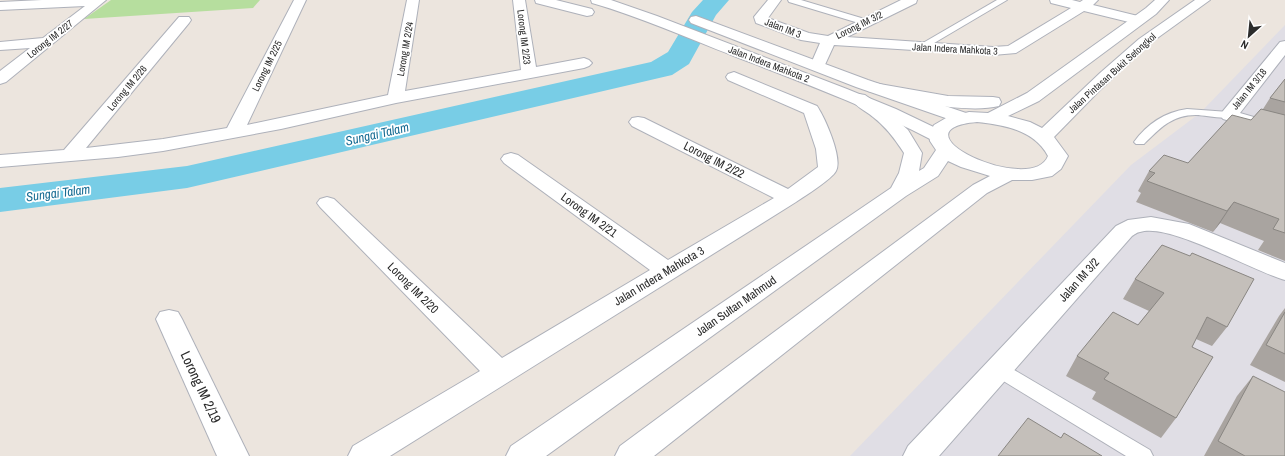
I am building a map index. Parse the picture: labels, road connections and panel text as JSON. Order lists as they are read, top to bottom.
{
  "streets": {
    "street": [
      "Lorong IM 3/2",
      "Jalan IM 3",
      "Lorong IM 2/23",
      "Lorong IM 2/27",
      "Lorong IM 2/24",
      "Jalan Indera Mahkota 3",
      "Jalan Indera Mahkota 2",
      "Lorong IM 2/25",
      "Jalan Pintasan Bukit Setongkol",
      "Lorong IM 2/26",
      "Jalan IM 3/18",
      "Lorong IM 2/22",
      "Lorong IM 2/21",
      "Jalan IM 3/2",
      "Lorong IM 2/20",
      "Jalan Sultan Mahmud",
      "Lorong IM 2/19"
    ]
  },
  "crossings": [
    ["Lorong IM 3/2", "Jalan IM 3"],
    ["Lorong IM 3/2", "Jalan Indera Mahkota 3"],
    ["Jalan IM 3", "Jalan Indera Mahkota 3"],
    ["Jalan Indera Mahkota 3", "Lorong IM 2/22"],
    ["Jalan Indera Mahkota 3", "Lorong IM 2/21"],
    ["Jalan Indera Mahkota 3", "Lorong IM 2/20"],
    ["Jalan Indera Mahkota 2", "Jalan Pintasan Bukit Setongkol"],
    ["Jalan Indera Mahkota 2", "Jalan Sultan Mahmud"]
  ],
  "water": ["Sungai Talam"],
  "north": "bottom left"
}
